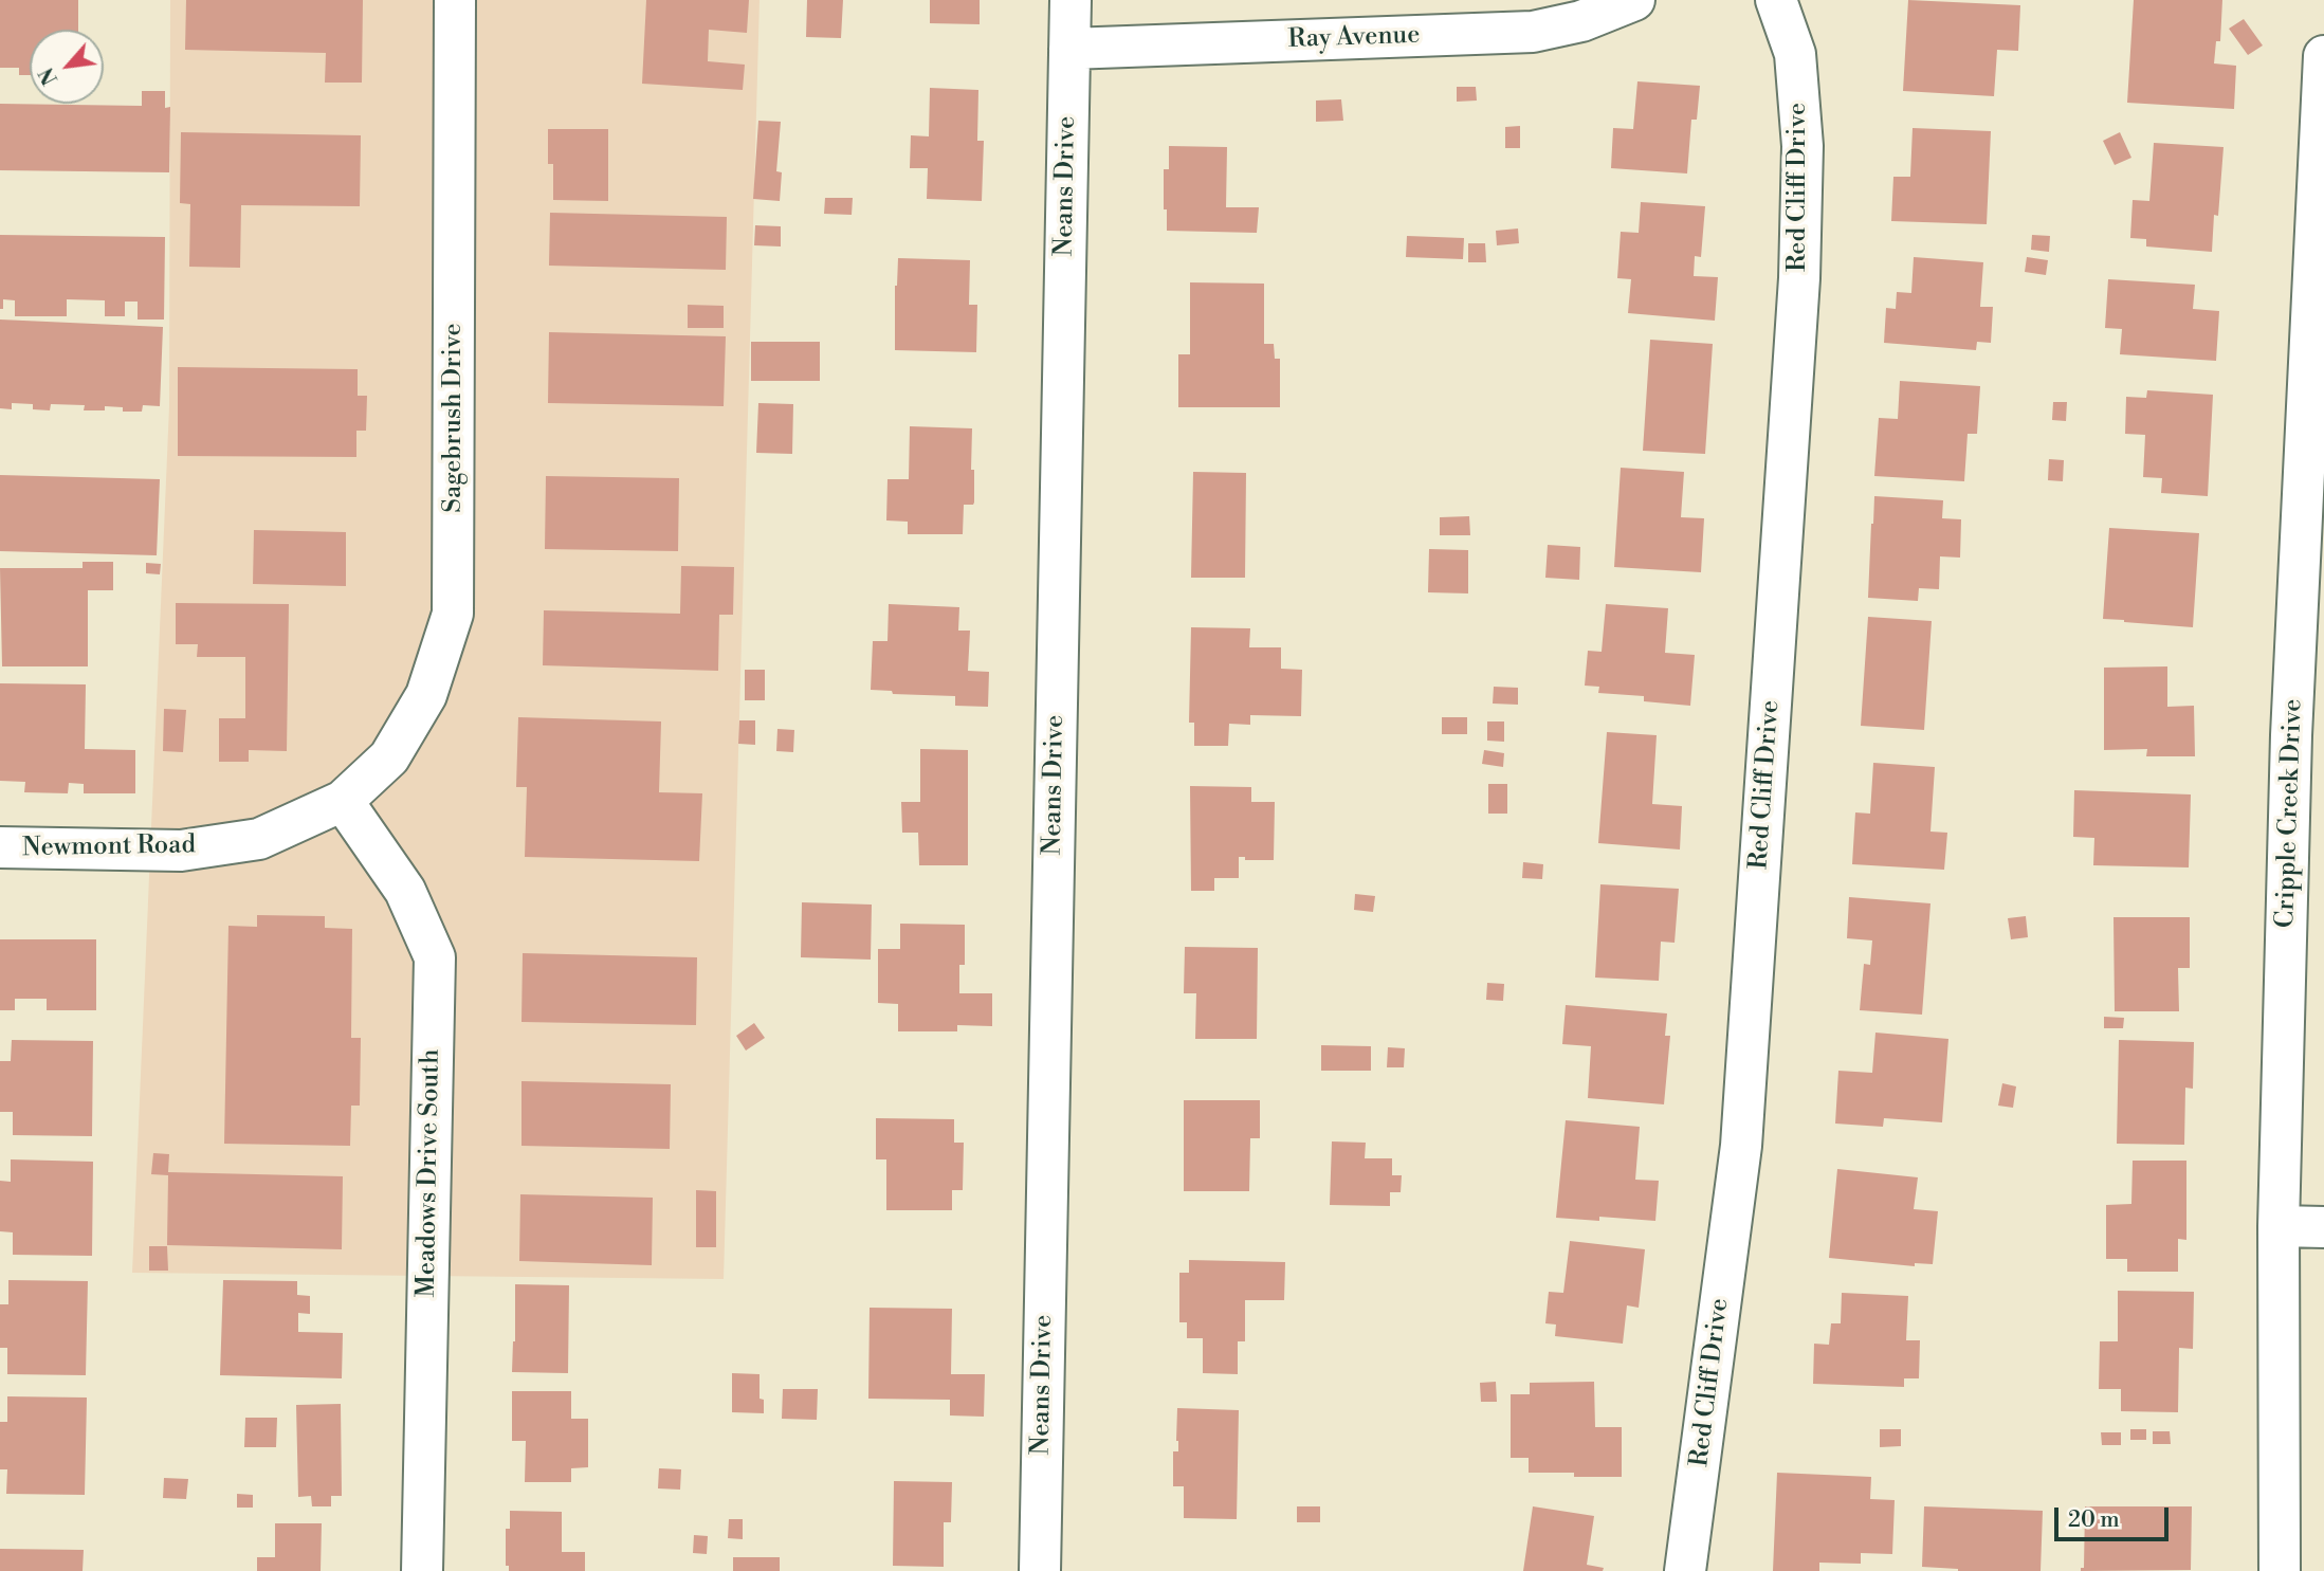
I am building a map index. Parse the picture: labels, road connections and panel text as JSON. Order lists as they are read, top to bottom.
{
  "streets": {
    "street": [
      "Ray Avenue",
      "Neans Drive",
      "Red Cliff Drive",
      "Sagebrush Drive",
      "Cripple Creek Drive",
      "Newmont Road",
      "Meadows Drive South"
    ]
  },
  "crossings": [
    ["Ray Avenue", "Neans Drive"],
    ["Sagebrush Drive", "Newmont Road"],
    ["Sagebrush Drive", "Meadows Drive South"],
    ["Newmont Road", "Meadows Drive South"]
  ],
  "scale_bar": "20 m",
  "north": "bottom left"
}
